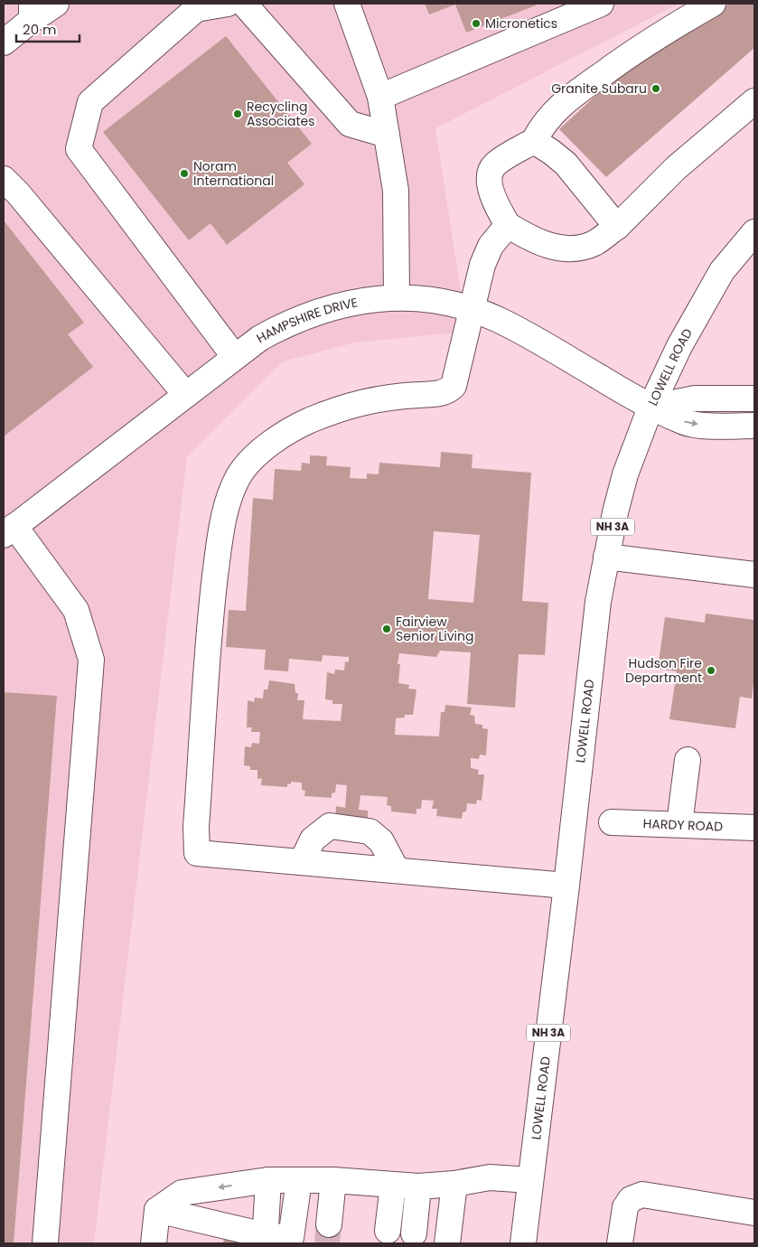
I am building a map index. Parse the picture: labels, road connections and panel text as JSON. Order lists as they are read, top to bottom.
{
  "streets": {
    "main road": [
      "HAMPSHIRE DRIVE",
      "LOWELL ROAD",
      "NH 3A",
      "HARDY ROAD"
    ]
  },
  "crossings": [
    ["HAMPSHIRE DRIVE", "LOWELL ROAD"]
  ],
  "places": [
    "Micronetics",
    "Granite Subaru",
    "Recycling Associates",
    "Noram International",
    "Fairview Senior Living",
    "Hudson Fire Department"
  ],
  "scale_bar": "20 m"
}
